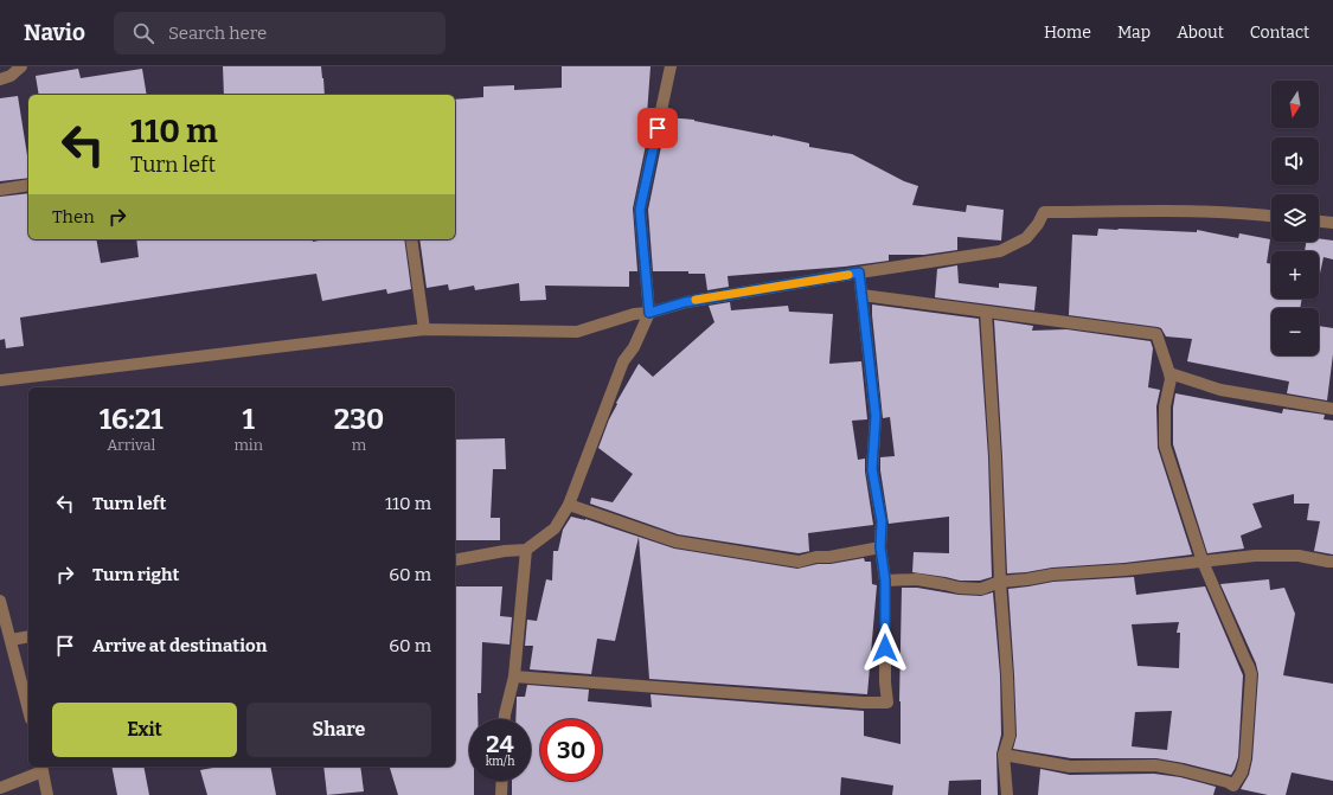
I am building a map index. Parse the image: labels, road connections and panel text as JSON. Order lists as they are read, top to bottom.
{
  "north": "bottom",
  "page": {
    "header": "Navio",
    "search": "Search here",
    "nav": [
      "Home",
      "Map",
      "About",
      "Contact"
    ],
    "map_buttons": ["+", "−"],
    "turn": ["110 m", "Turn left"],
    "then": "Then",
    "eta": [
      "16:21",
      "Arrival",
      "1",
      "min",
      "230",
      "m"
    ],
    "list": [
      {
        "name": "Turn left",
        "value": "110 m"
      },
      {
        "name": "Turn right",
        "value": "60 m"
      },
      {
        "name": "Arrive at destination",
        "value": "60 m"
      }
    ],
    "buttons": ["Exit", "Share"],
    "speed": "24 km/h",
    "limit": "30"
  }
}
